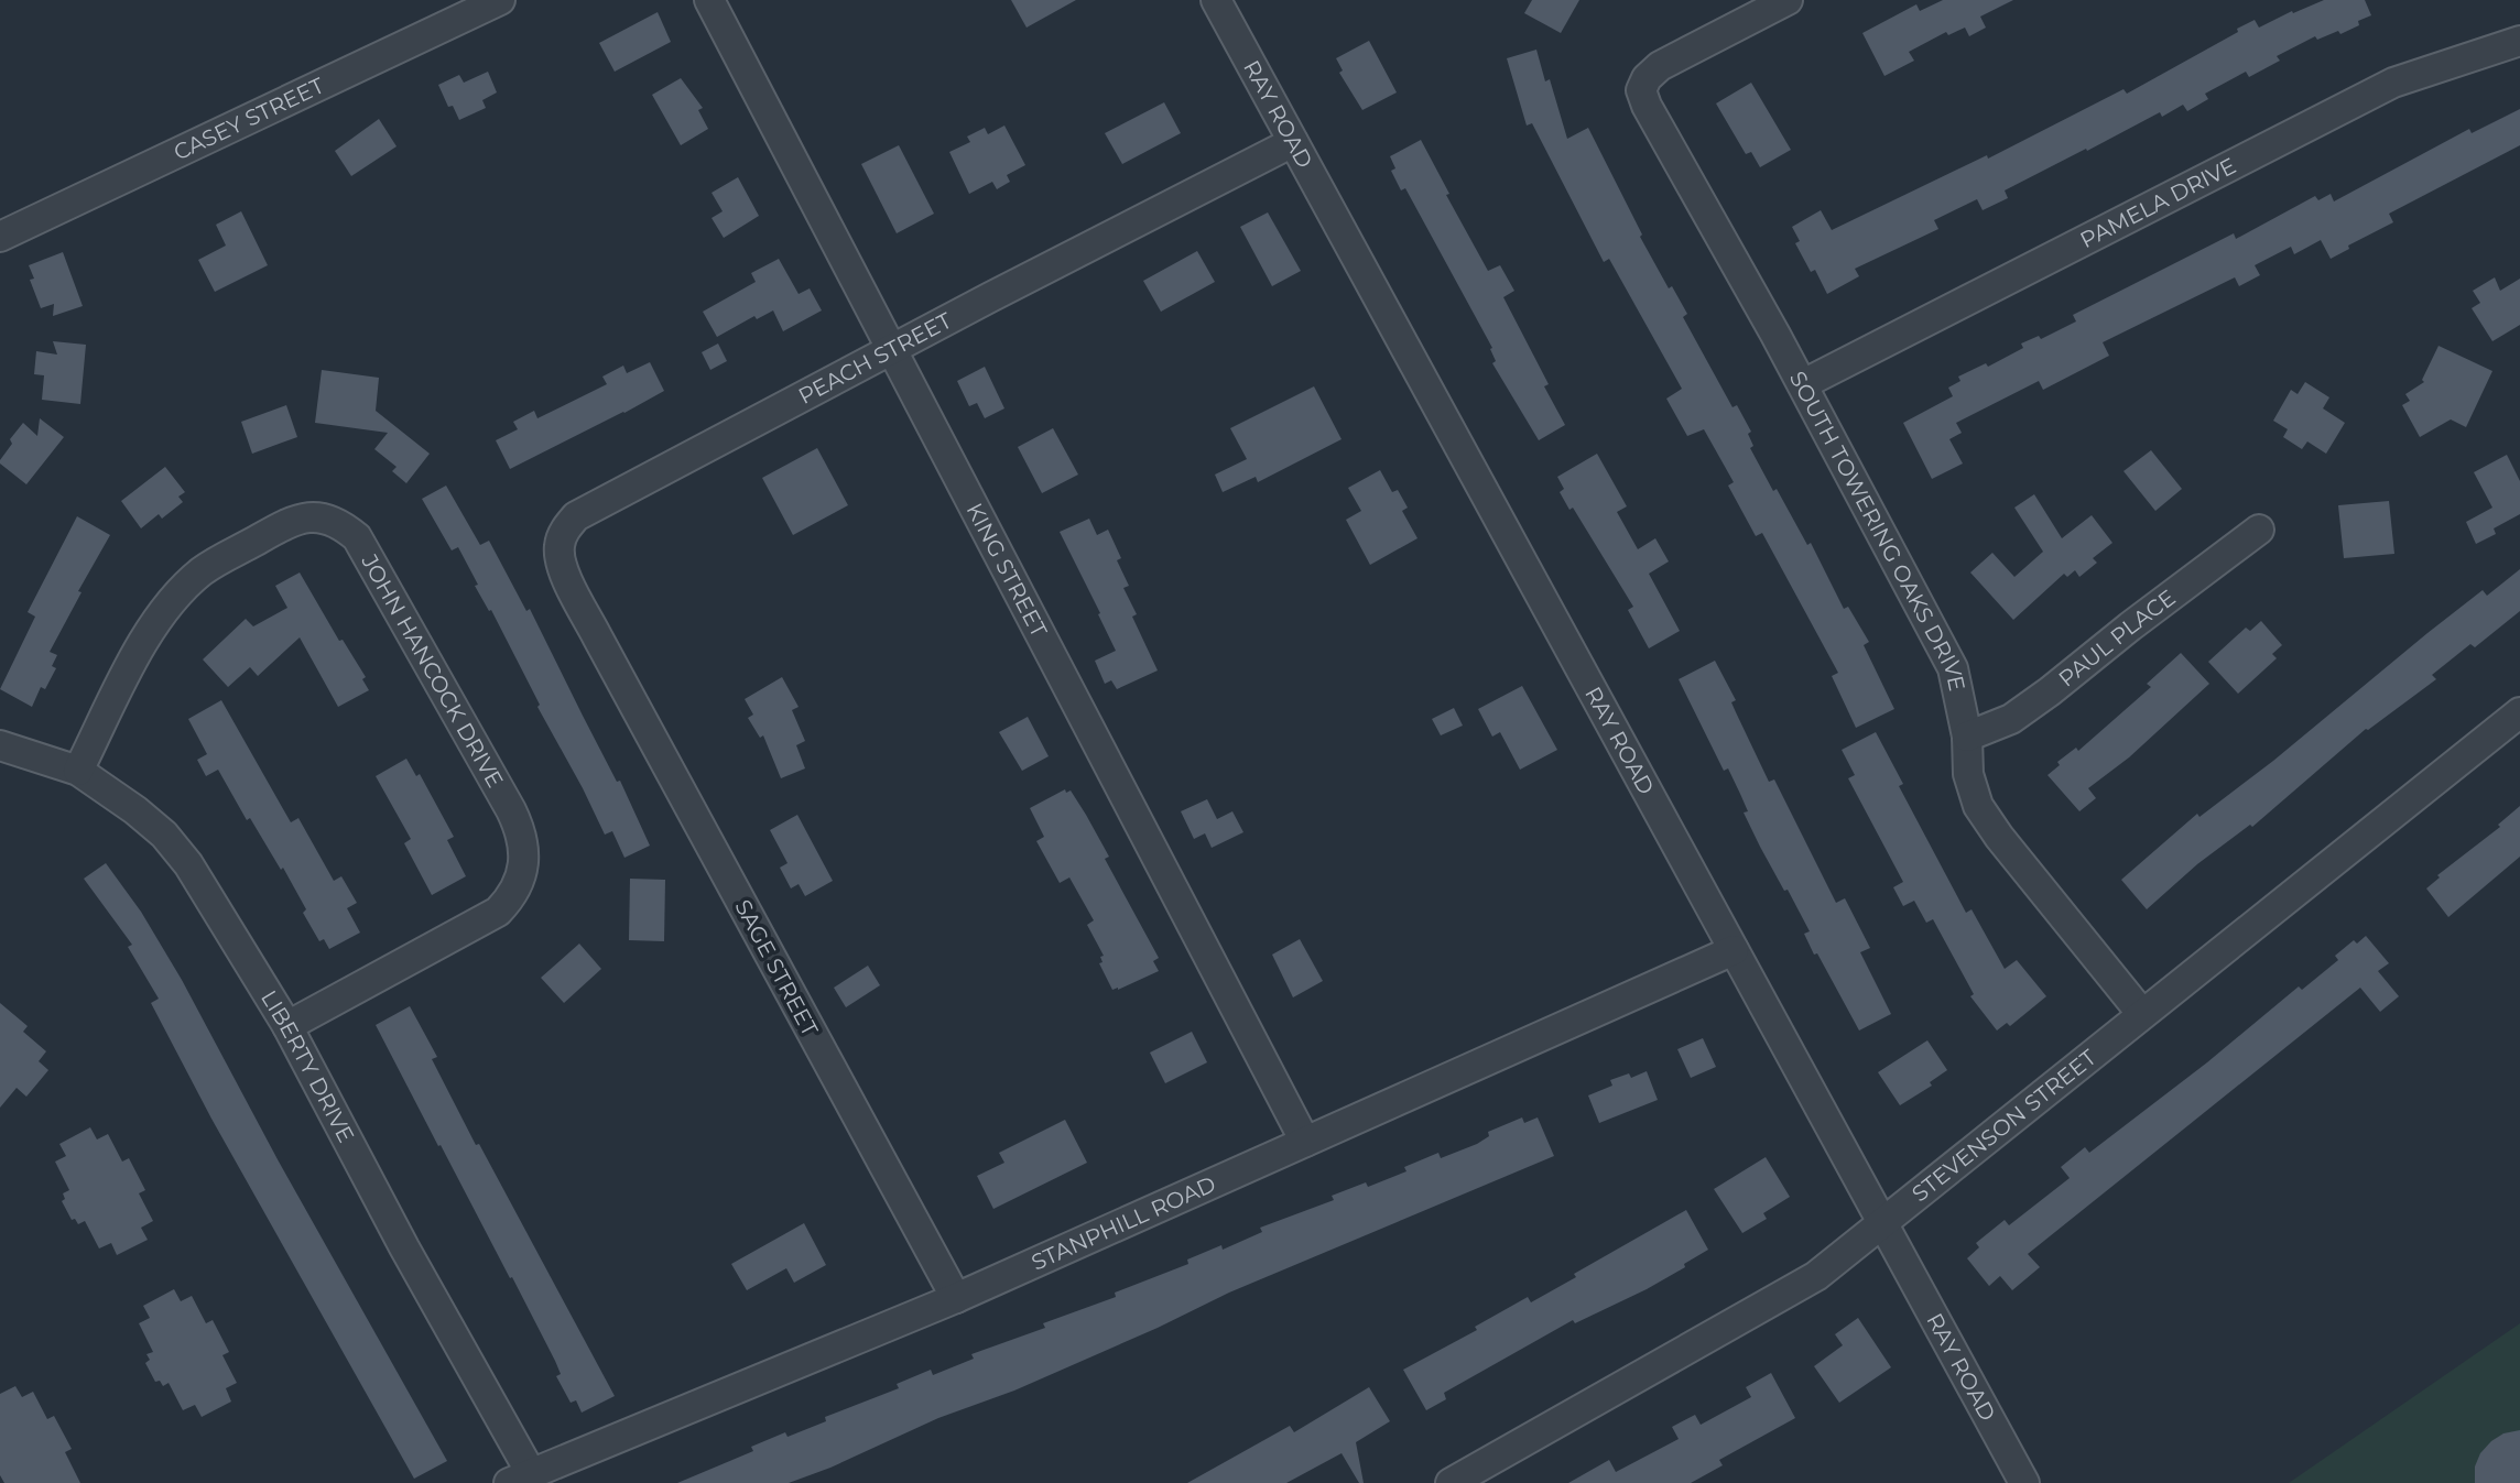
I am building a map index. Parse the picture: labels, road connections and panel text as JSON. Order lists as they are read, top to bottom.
{
  "streets": {
    "street": [
      "RAY ROAD",
      "CASEY STREET",
      "PAMELA DRIVE",
      "PEACH STREET",
      "SOUTH TOWERING OAKS DRIVE",
      "KING STREET",
      "PAUL PLACE",
      "JOHN HANCOCK DRIVE",
      "SAGE STREET",
      "LIBERTY DRIVE",
      "STEVENSON STREET",
      "STANPHILL ROAD"
    ]
  },
  "crossings": [
    ["RAY ROAD", "PEACH STREET"],
    ["RAY ROAD", "STEVENSON STREET"],
    ["RAY ROAD", "STANPHILL ROAD"],
    ["PAMELA DRIVE", "SOUTH TOWERING OAKS DRIVE"],
    ["PEACH STREET", "KING STREET"],
    ["PEACH STREET", "SAGE STREET"],
    ["SOUTH TOWERING OAKS DRIVE", "PAUL PLACE"],
    ["SOUTH TOWERING OAKS DRIVE", "STEVENSON STREET"],
    ["KING STREET", "STANPHILL ROAD"],
    ["JOHN HANCOCK DRIVE", "LIBERTY DRIVE"],
    ["SAGE STREET", "STANPHILL ROAD"],
    ["LIBERTY DRIVE", "STANPHILL ROAD"]
  ]
}
